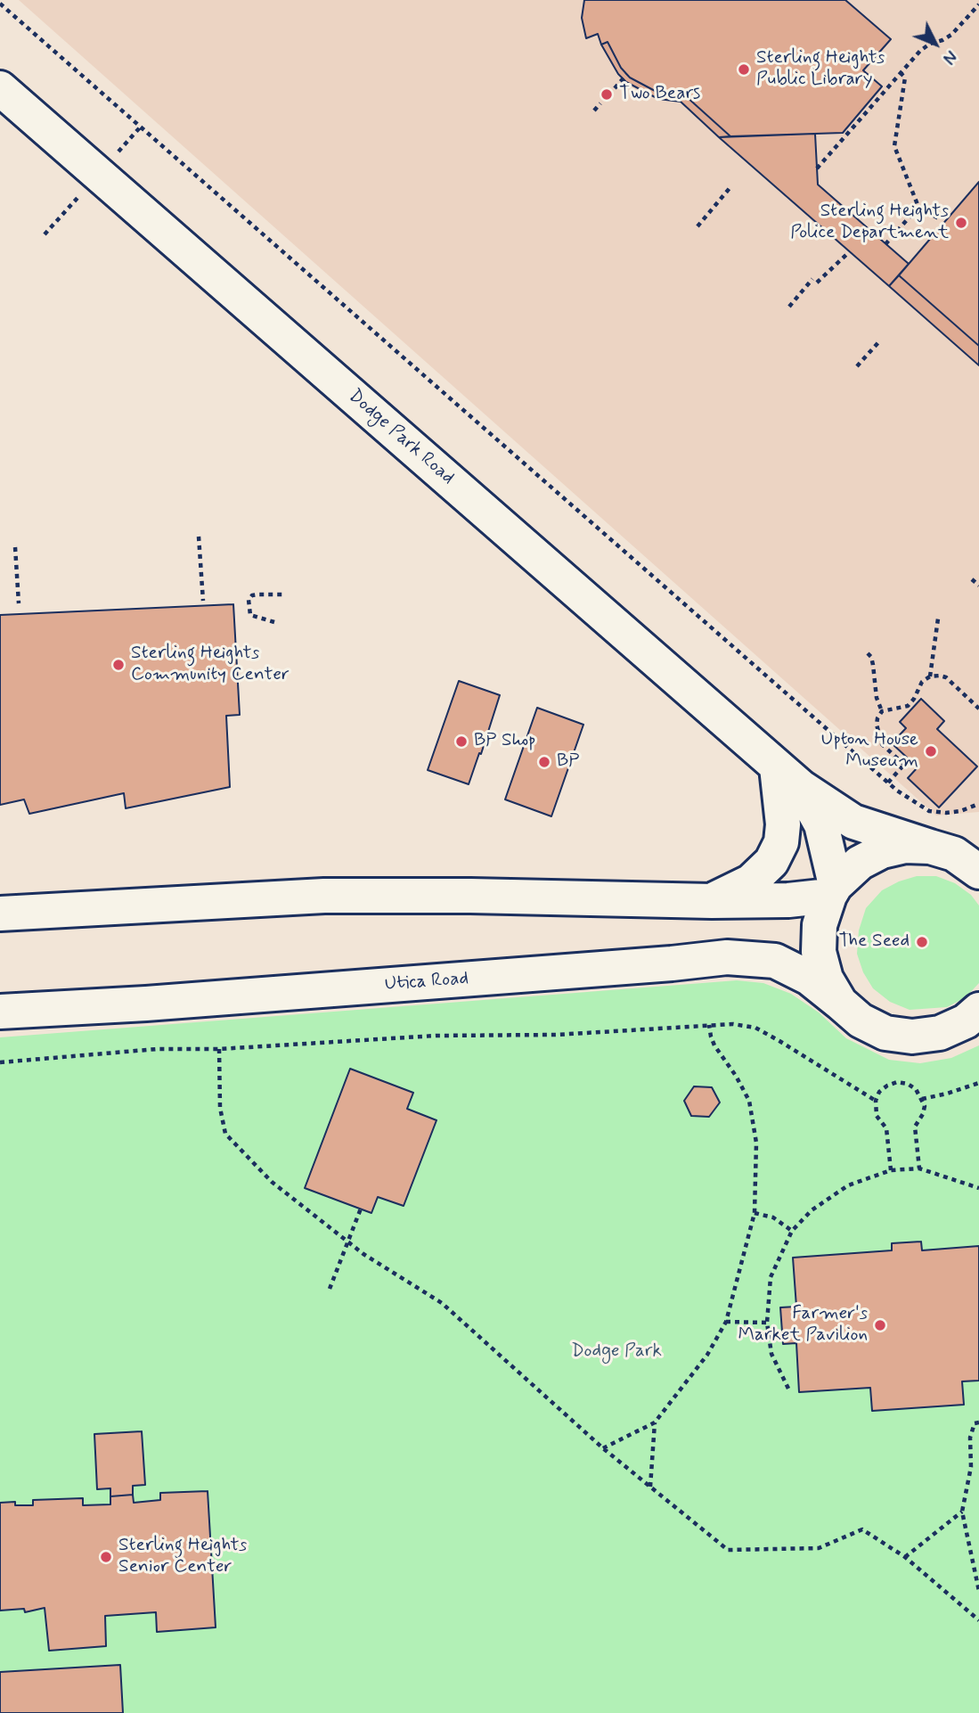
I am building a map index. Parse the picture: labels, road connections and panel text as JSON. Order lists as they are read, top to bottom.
{
  "streets": {
    "street": ["Dodge Park Road", "Utica Road"]
  },
  "parks": ["Dodge Park"],
  "places": [
    "Sterling Heights Public Library",
    "Two Bears",
    "Sterling Heights Police Department",
    "Sterling Heights Community Center",
    "BP Shop",
    "Upton House Museum",
    "BP",
    "The Seed",
    "Farmer's Market Pavilion",
    "Sterling Heights Senior Center"
  ],
  "north": "bottom right"
}
